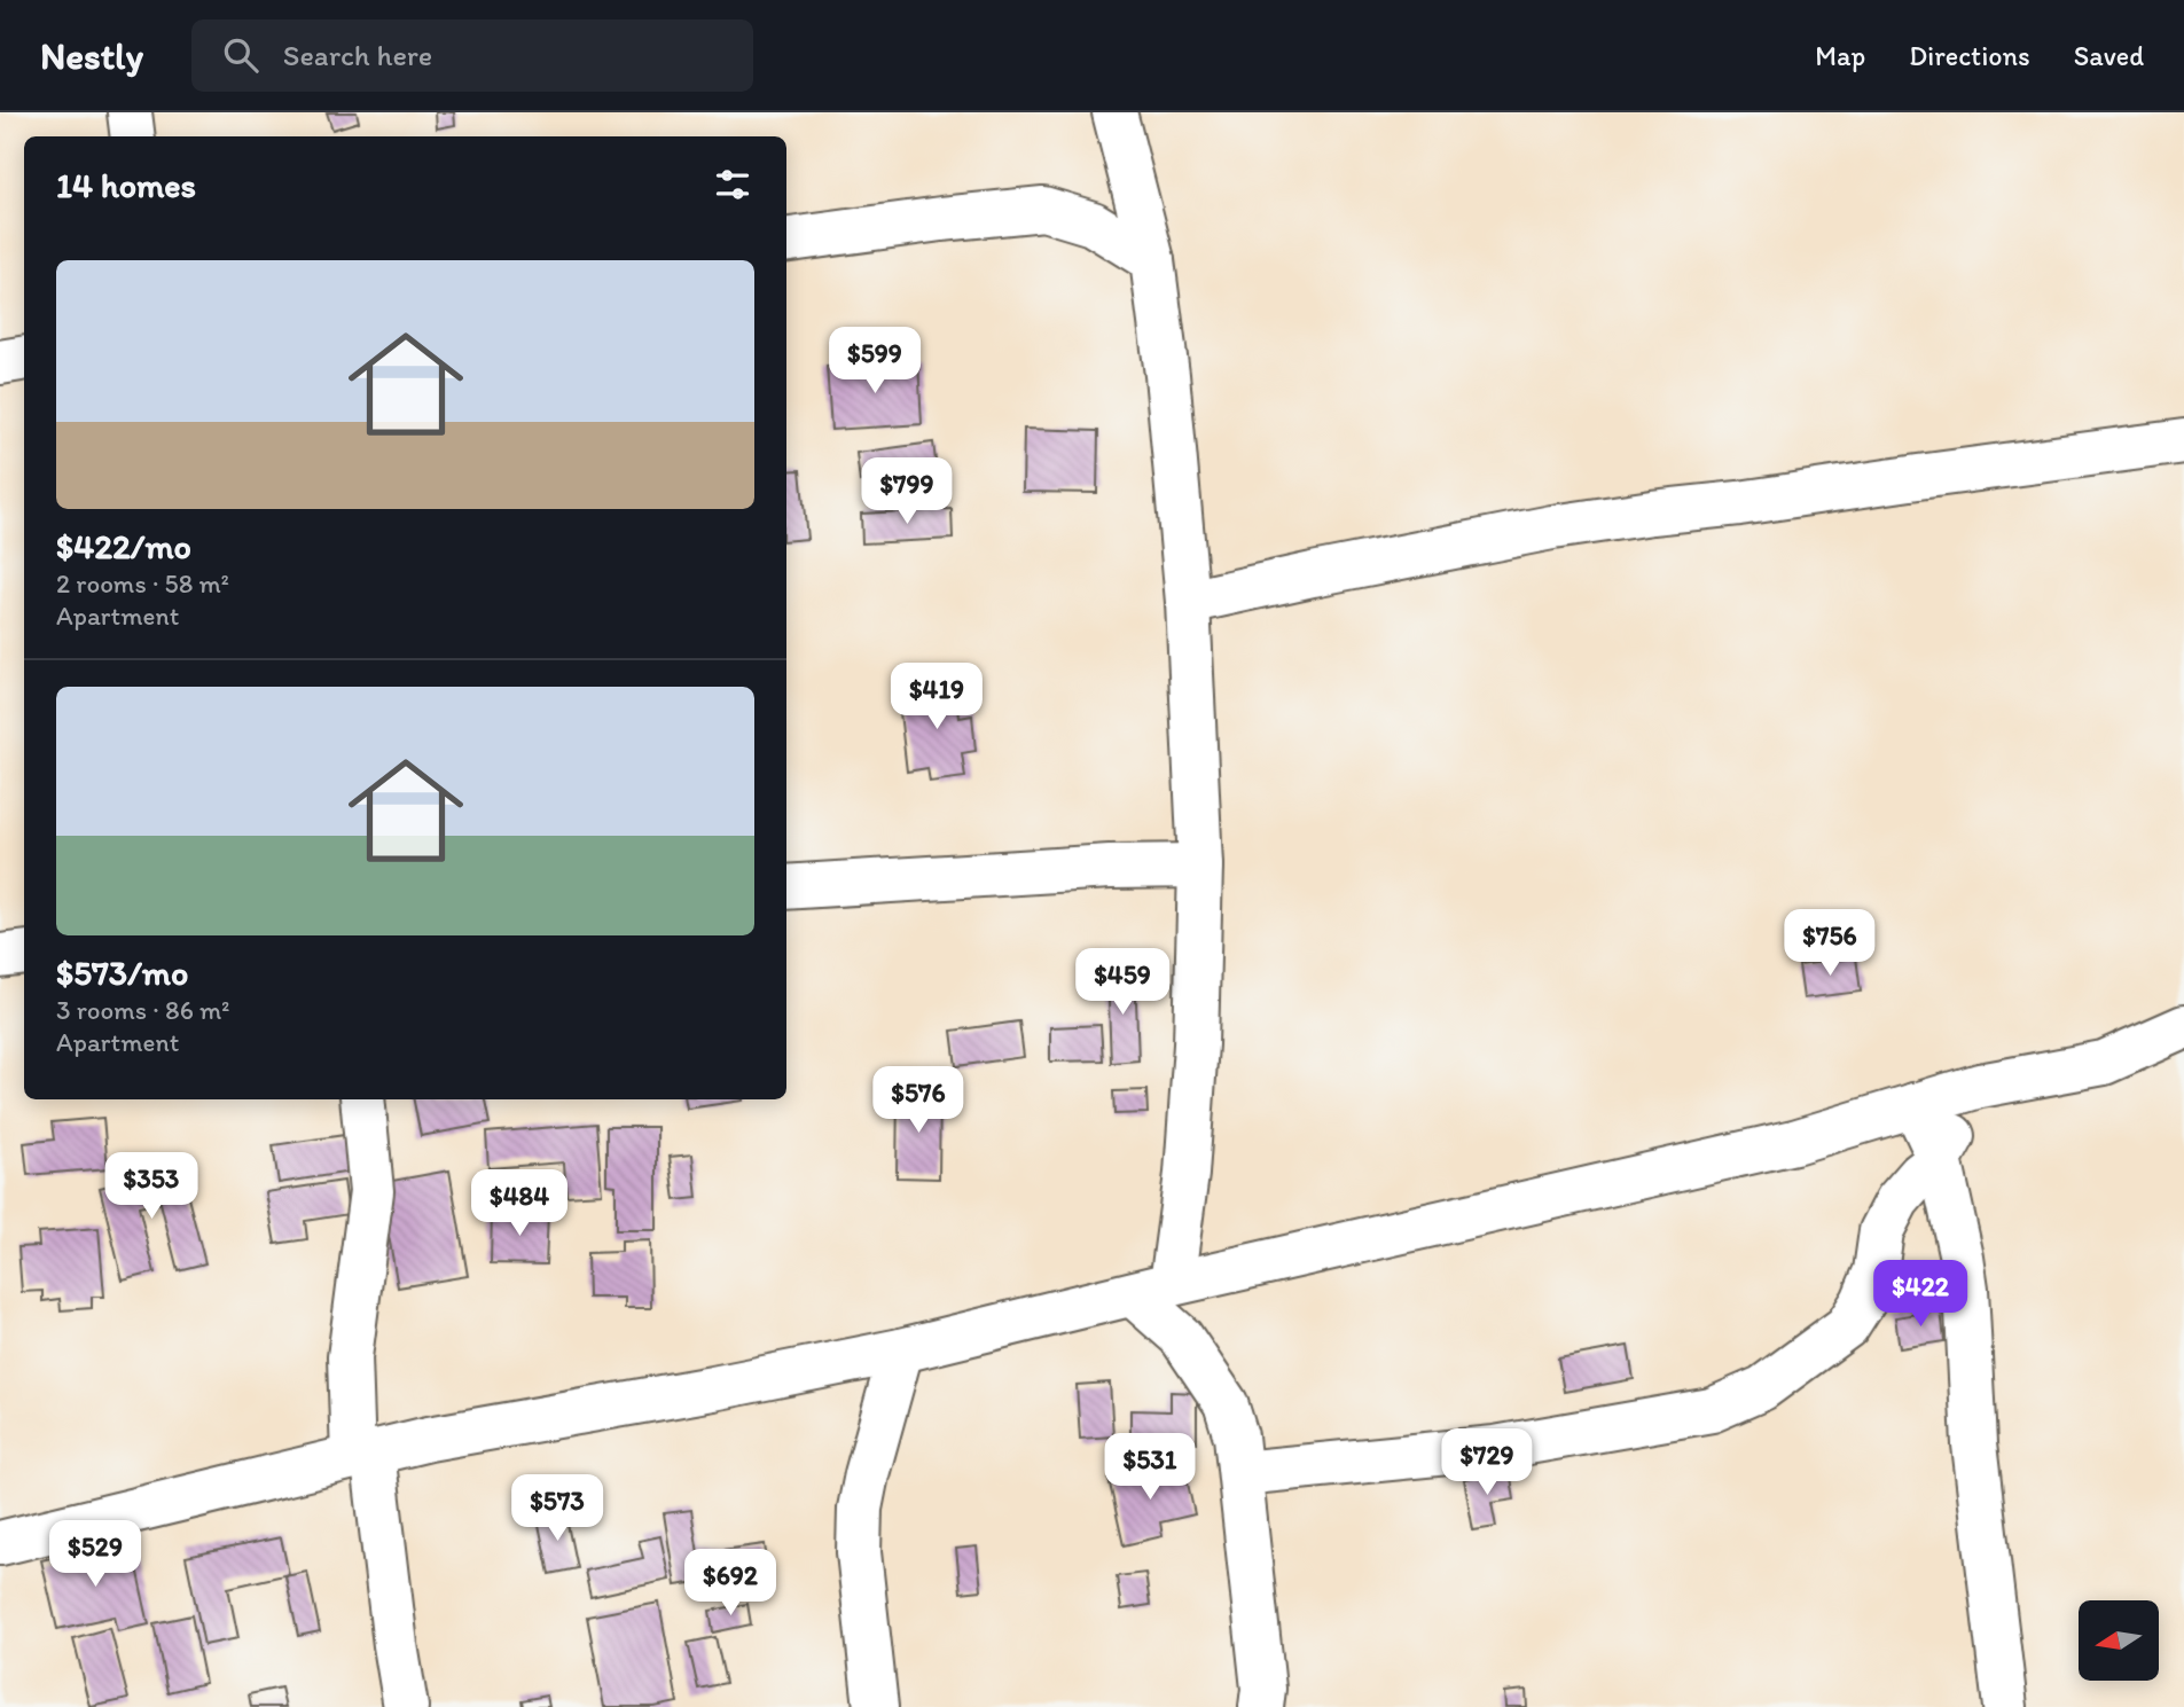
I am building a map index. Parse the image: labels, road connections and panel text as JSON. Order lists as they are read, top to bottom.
{
  "north": "left",
  "page": {
    "header": "Nestly",
    "search": "Search here",
    "nav": ["Map", "Directions", "Saved"],
    "heading": "14 homes",
    "list": [
      {
        "name": "$422/mo",
        "note": "2 rooms · 58 m² · Apartment"
      },
      {
        "name": "$573/mo",
        "note": "3 rooms · 86 m² · Apartment"
      }
    ],
    "price": [
      "$599",
      "$799",
      "$419",
      "$756",
      "$459",
      "$576",
      "$353",
      "$484",
      "$422",
      "$729",
      "$531",
      "$573",
      "$529",
      "$692"
    ]
  }
}
